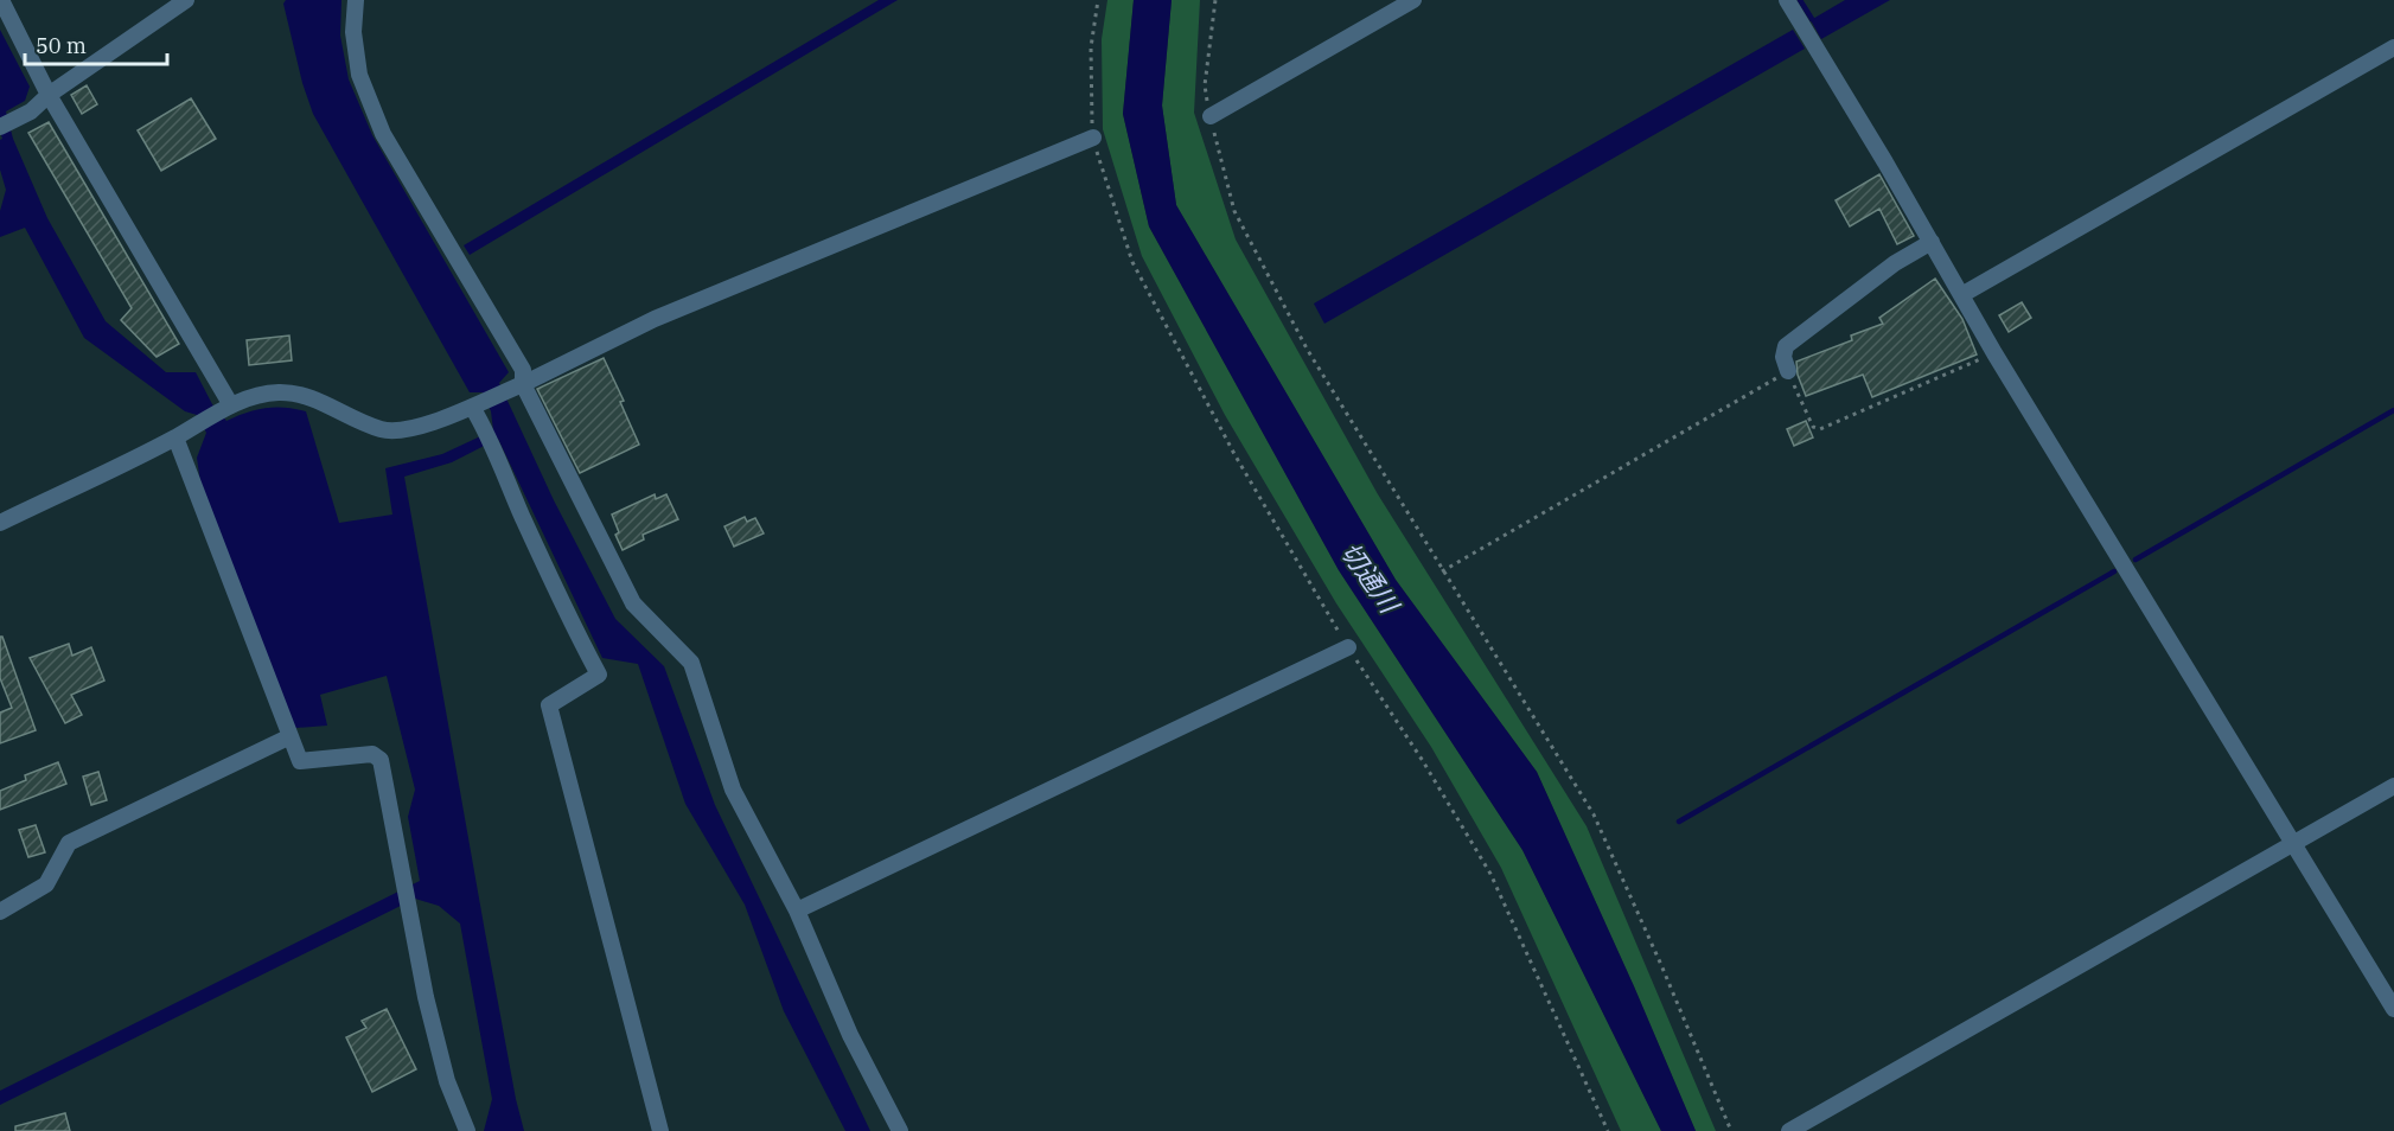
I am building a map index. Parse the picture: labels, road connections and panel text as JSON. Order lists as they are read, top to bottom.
{
  "water": ["切通川"],
  "scale_bar": "50 m"
}
